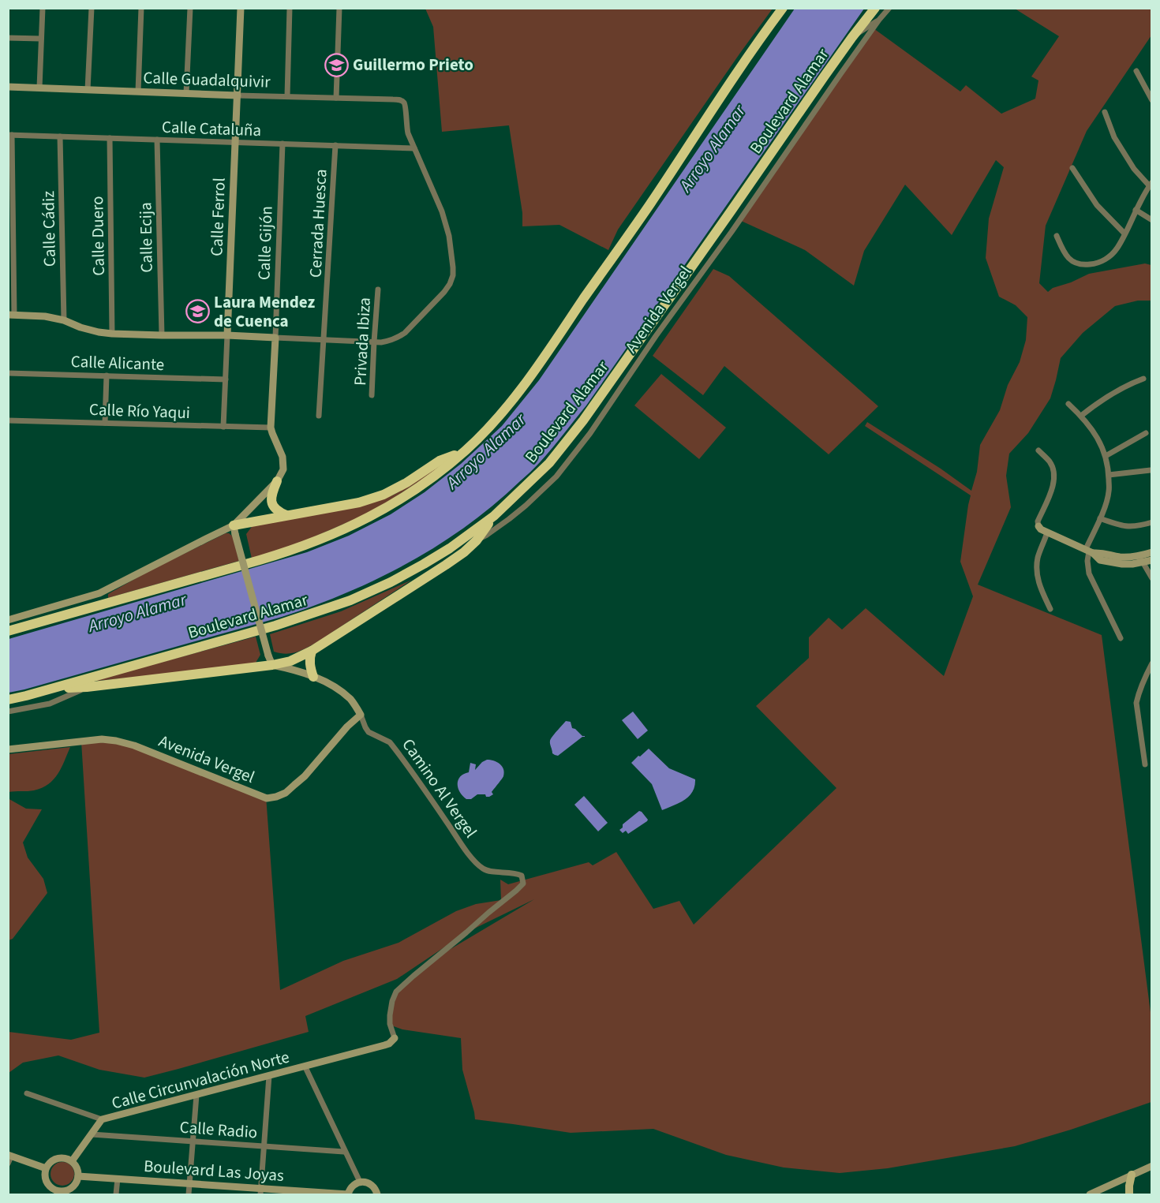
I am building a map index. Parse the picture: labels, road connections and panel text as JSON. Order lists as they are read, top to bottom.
{
  "streets": {
    "highway": ["Boulevard Alamar"],
    "street": [
      "Calle Guadalquivir",
      "Calle Cataluña",
      "Calle Ferrol",
      "Cerrada Huesca",
      "Calle Cádiz",
      "Calle Duero",
      "Calle Ecija",
      "Calle Gijón",
      "Avenida Vergel",
      "Privada Ibiza",
      "Calle Alicante",
      "Calle Río Yaqui",
      "Camino Al Vergel",
      "Calle Circunvalación Norte",
      "Calle Radio",
      "Boulevard Las Joyas"
    ]
  },
  "crossings": [
    ["Calle Guadalquivir", "Calle Cataluña"],
    ["Calle Guadalquivir", "Calle Ferrol"],
    ["Calle Cataluña", "Calle Ferrol"],
    ["Calle Cataluña", "Cerrada Huesca"],
    ["Calle Cataluña", "Calle Cádiz"],
    ["Calle Cataluña", "Calle Duero"],
    ["Calle Cataluña", "Calle Ecija"],
    ["Calle Cataluña", "Calle Gijón"],
    ["Calle Ferrol", "Calle Alicante"],
    ["Calle Ferrol", "Calle Río Yaqui"],
    ["Calle Gijón", "Calle Río Yaqui"],
    ["Avenida Vergel", "Camino Al Vergel"],
    ["Camino Al Vergel", "Calle Circunvalación Norte"]
  ],
  "water": ["Arroyo Alamar"],
  "places": {
    "school or university": ["Guillermo Prieto", "Laura Mendez de Cuenca"]
  }
}
